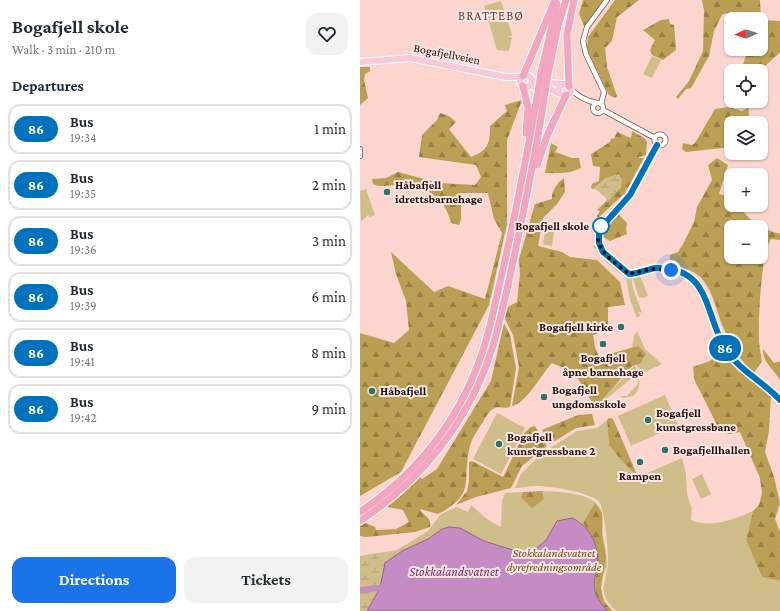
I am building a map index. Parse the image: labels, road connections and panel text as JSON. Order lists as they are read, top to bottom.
{
  "streets": {
    "main road": ["Bogafjellveien"]
  },
  "districts": ["BRATTEBØ"],
  "water": ["Stokkalandsvatnet"],
  "parks": ["Stokkalandsvatnet dyrefredningsområde"],
  "places": [
    "Håbafjell idrettsbarnehage",
    "Bogafjell skole",
    "Bogafjell kirke",
    "Bogafjell åpne barnehage",
    "Håbafjell",
    "Bogafjell ungdomsskole",
    "Bogafjell kunstgressbane",
    "Bogafjell kunstgressbane 2",
    "Bogafjellhallen",
    "Rampen"
  ],
  "lines": ["bus line 86"],
  "north": "left",
  "page": {
    "heading": [
      ["Bogafjell skole", "Walk · 3 min · 210 m"],
      "Departures"
    ],
    "on_map": "86",
    "map_buttons": ["+", "−"],
    "list": [
      {
        "mark": "86",
        "name": "Bus",
        "note": "19:34",
        "value": "1 min"
      },
      {
        "mark": "86",
        "name": "Bus",
        "note": "19:35",
        "value": "2 min"
      },
      {
        "mark": "86",
        "name": "Bus",
        "note": "19:36",
        "value": "3 min"
      },
      {
        "mark": "86",
        "name": "Bus",
        "note": "19:39",
        "value": "6 min"
      },
      {
        "mark": "86",
        "name": "Bus",
        "note": "19:41",
        "value": "8 min"
      },
      {
        "mark": "86",
        "name": "Bus",
        "note": "19:42",
        "value": "9 min"
      }
    ],
    "buttons": ["Directions", "Tickets"]
  }
}
